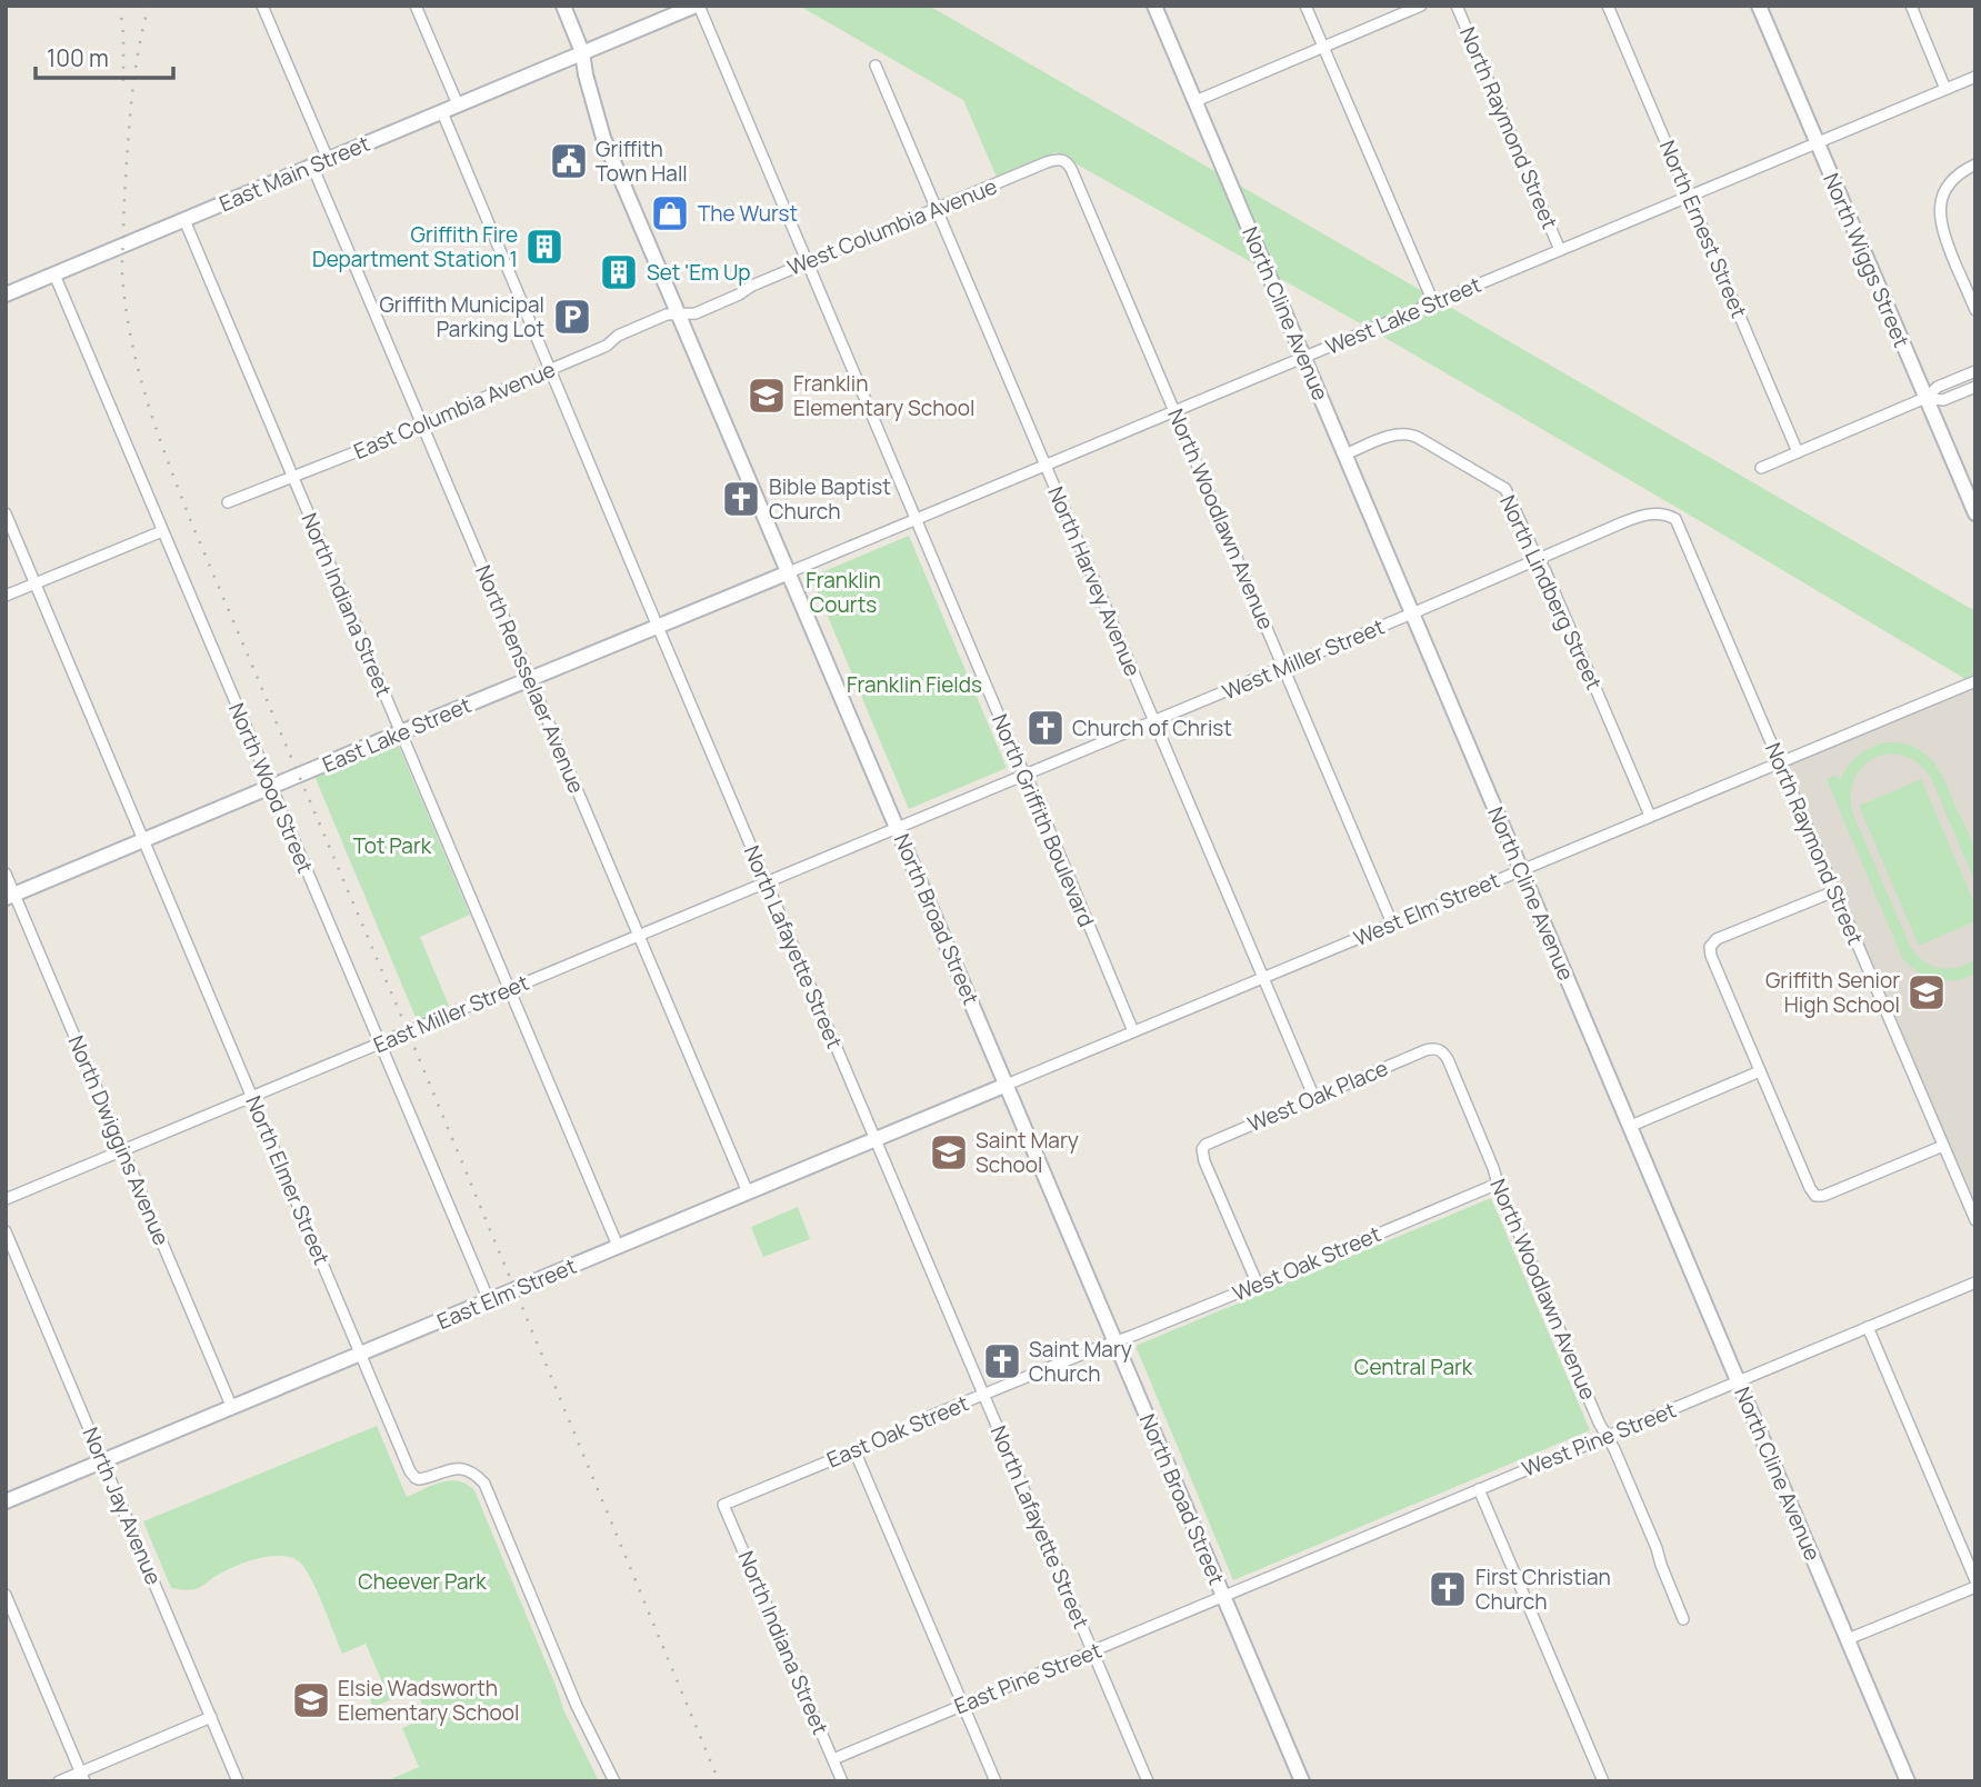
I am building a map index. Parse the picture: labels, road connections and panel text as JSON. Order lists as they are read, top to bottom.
{
  "streets": {
    "street": [
      "North Raymond Street",
      "East Main Street",
      "West Columbia Avenue",
      "North Ernest Street",
      "North Wiggs Street",
      "North Cline Avenue",
      "West Lake Street",
      "East Columbia Avenue",
      "North Woodlawn Avenue",
      "North Harvey Avenue",
      "North Lindberg Street",
      "North Indiana Street",
      "West Miller Street",
      "North Rensselaer Avenue",
      "East Lake Street",
      "North Wood Street",
      "North Griffith Boulevard",
      "West Elm Street",
      "North Broad Street",
      "North Lafayette Street",
      "East Miller Street",
      "West Oak Place",
      "North Dwiggins Avenue",
      "North Elmer Street",
      "West Oak Street",
      "East Elm Street",
      "East Oak Street",
      "West Pine Street",
      "North Jay Avenue",
      "East Pine Street"
    ]
  },
  "crossings": [
    ["North Raymond Street", "West Lake Street"],
    ["North Raymond Street", "West Miller Street"],
    ["North Raymond Street", "West Elm Street"],
    ["East Main Street", "North Indiana Street"],
    ["East Main Street", "North Rensselaer Avenue"],
    ["East Main Street", "North Wood Street"],
    ["East Main Street", "North Griffith Boulevard"],
    ["East Main Street", "North Broad Street"],
    ["East Main Street", "North Lafayette Street"],
    ["West Columbia Avenue", "East Columbia Avenue"],
    ["West Columbia Avenue", "North Woodlawn Avenue"],
    ["West Columbia Avenue", "North Harvey Avenue"],
    ["West Columbia Avenue", "North Griffith Boulevard"],
    ["West Columbia Avenue", "North Broad Street"],
    ["North Ernest Street", "West Lake Street"],
    ["North Wiggs Street", "West Lake Street"],
    ["North Cline Avenue", "West Lake Street"],
    ["North Cline Avenue", "North Lindberg Street"],
    ["North Cline Avenue", "West Miller Street"],
    ["North Cline Avenue", "West Elm Street"],
    ["North Cline Avenue", "West Pine Street"],
    ["West Lake Street", "North Woodlawn Avenue"],
    ["West Lake Street", "North Harvey Avenue"],
    ["West Lake Street", "East Lake Street"],
    ["West Lake Street", "North Griffith Boulevard"],
    ["West Lake Street", "North Broad Street"],
    ["East Columbia Avenue", "North Indiana Street"],
    ["East Columbia Avenue", "North Rensselaer Avenue"],
    ["East Columbia Avenue", "North Broad Street"],
    ["East Columbia Avenue", "North Lafayette Street"],
    ["North Woodlawn Avenue", "West Miller Street"],
    ["North Woodlawn Avenue", "West Elm Street"],
    ["North Woodlawn Avenue", "West Oak Place"],
    ["North Woodlawn Avenue", "West Oak Street"],
    ["North Woodlawn Avenue", "West Pine Street"],
    ["North Harvey Avenue", "West Miller Street"],
    ["North Harvey Avenue", "West Elm Street"],
    ["North Harvey Avenue", "West Oak Place"],
    ["North Lindberg Street", "West Miller Street"],
    ["North Lindberg Street", "West Elm Street"],
    ["North Indiana Street", "East Lake Street"],
    ["North Indiana Street", "East Miller Street"],
    ["North Indiana Street", "East Elm Street"],
    ["North Indiana Street", "East Oak Street"],
    ["North Indiana Street", "East Pine Street"],
    ["West Miller Street", "North Griffith Boulevard"],
    ["West Miller Street", "North Broad Street"],
    ["West Miller Street", "East Miller Street"],
    ["North Rensselaer Avenue", "East Lake Street"],
    ["North Rensselaer Avenue", "East Miller Street"],
    ["North Rensselaer Avenue", "East Elm Street"],
    ["East Lake Street", "North Wood Street"],
    ["East Lake Street", "North Broad Street"],
    ["East Lake Street", "North Lafayette Street"],
    ["East Lake Street", "North Dwiggins Avenue"],
    ["East Lake Street", "North Elmer Street"],
    ["North Wood Street", "East Miller Street"],
    ["North Wood Street", "East Elm Street"],
    ["North Griffith Boulevard", "West Elm Street"],
    ["West Elm Street", "North Broad Street"],
    ["West Elm Street", "East Elm Street"],
    ["North Broad Street", "East Miller Street"],
    ["North Broad Street", "West Oak Street"],
    ["North Broad Street", "East Elm Street"],
    ["North Broad Street", "East Oak Street"],
    ["North Broad Street", "West Pine Street"],
    ["North Broad Street", "East Pine Street"],
    ["North Lafayette Street", "East Miller Street"],
    ["North Lafayette Street", "East Elm Street"],
    ["North Lafayette Street", "East Oak Street"],
    ["North Lafayette Street", "East Pine Street"],
    ["East Miller Street", "North Dwiggins Avenue"],
    ["East Miller Street", "North Elmer Street"],
    ["West Oak Place", "West Oak Street"],
    ["North Dwiggins Avenue", "East Elm Street"],
    ["North Elmer Street", "East Elm Street"],
    ["West Oak Street", "East Oak Street"],
    ["East Elm Street", "North Jay Avenue"],
    ["West Pine Street", "East Pine Street"]
  ],
  "parks": [
    "Franklin Courts",
    "Franklin Fields",
    "Tot Park",
    "Central Park",
    "Cheever Park"
  ],
  "places": {
    "public building": ["Griffith Town Hall"],
    "shop": ["The Wurst"],
    "building": ["Griffith Fire Department Station 1", "Set 'Em Up"],
    "parking": ["Griffith Municipal Parking Lot"],
    "school or university": [
      "Franklin Elementary School",
      "Griffith Senior High School",
      "Saint Mary School",
      "Elsie Wadsworth Elementary School"
    ],
    "church": [
      "Bible Baptist Church",
      "Church of Christ",
      "Saint Mary Church",
      "First Christian Church"
    ]
  },
  "scale_bar": "100 m"
}
